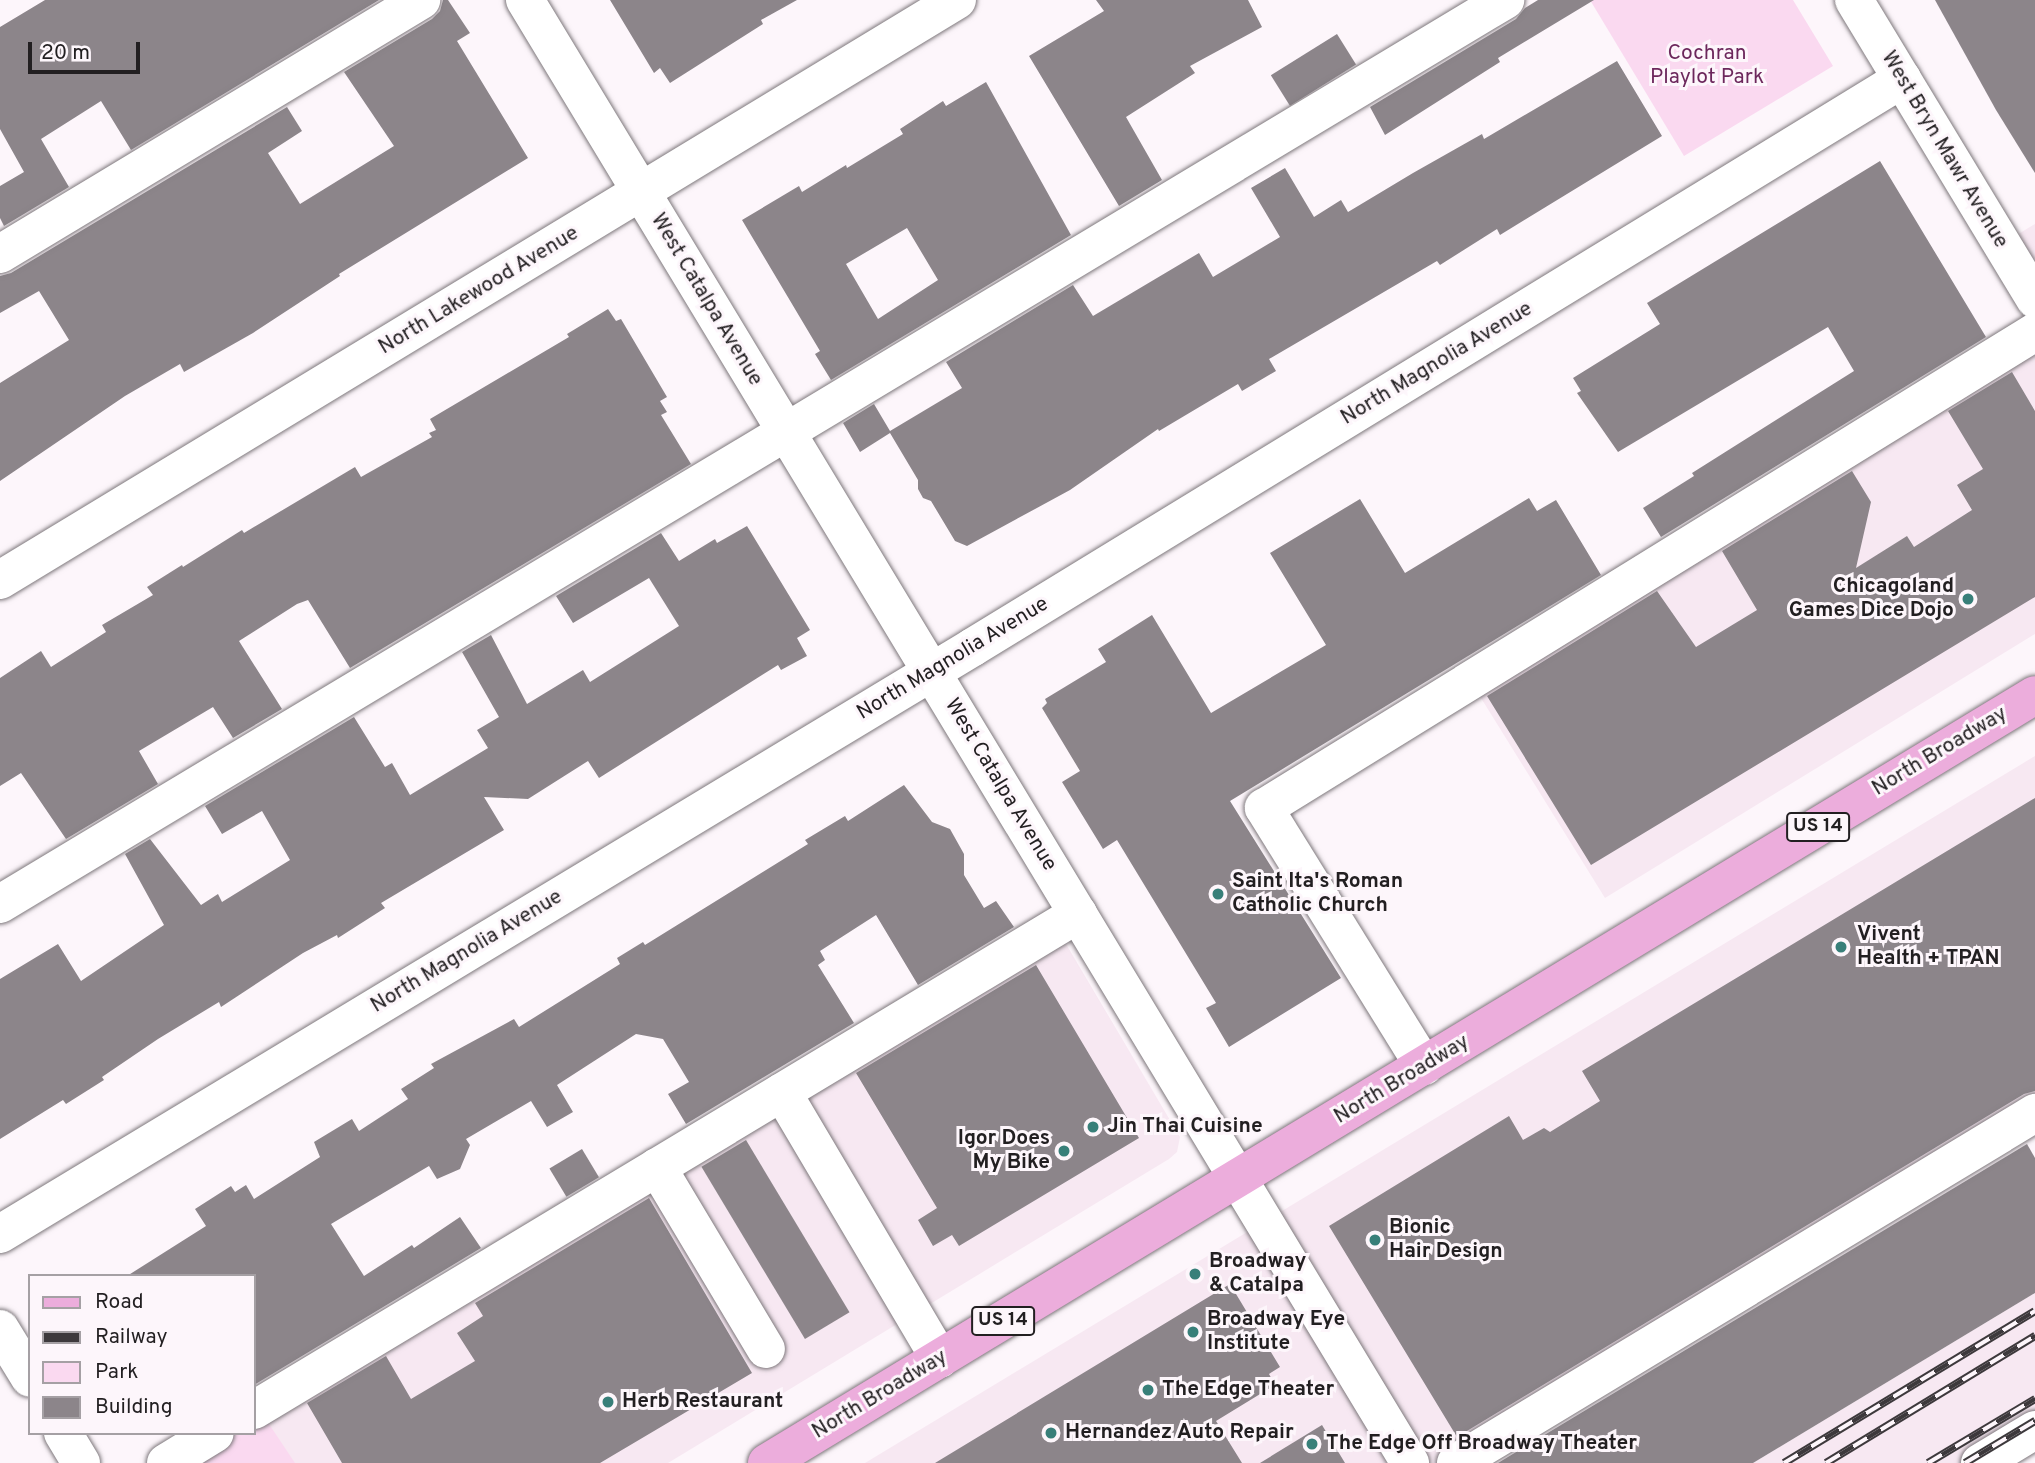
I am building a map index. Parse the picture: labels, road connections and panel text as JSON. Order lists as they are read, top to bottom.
{
  "streets": {
    "main road": ["North Broadway", "US 14"],
    "street": [
      "West Bryn Mawr Avenue",
      "North Lakewood Avenue",
      "West Catalpa Avenue",
      "North Magnolia Avenue"
    ]
  },
  "crossings": [
    ["West Bryn Mawr Avenue", "North Magnolia Avenue"],
    ["North Lakewood Avenue", "West Catalpa Avenue"],
    ["West Catalpa Avenue", "North Magnolia Avenue"],
    ["West Catalpa Avenue", "North Broadway"]
  ],
  "parks": ["Cochran Playlot Park"],
  "places": [
    "Chicagoland Games Dice Dojo",
    "Saint Ita's Roman Catholic Church",
    "Vivent Health + TPAN",
    "Jin Thai Cuisine",
    "Igor Does My Bike",
    "Bionic Hair Design",
    "Broadway & Catalpa",
    "Broadway Eye Institute",
    "The Edge Theater",
    "Herb Restaurant",
    "Hernandez Auto Repair",
    "The Edge Off Broadway Theater"
  ],
  "legend": [
    "Road",
    "Railway",
    "Park",
    "Building"
  ],
  "scale_bar": "20 m"
}
